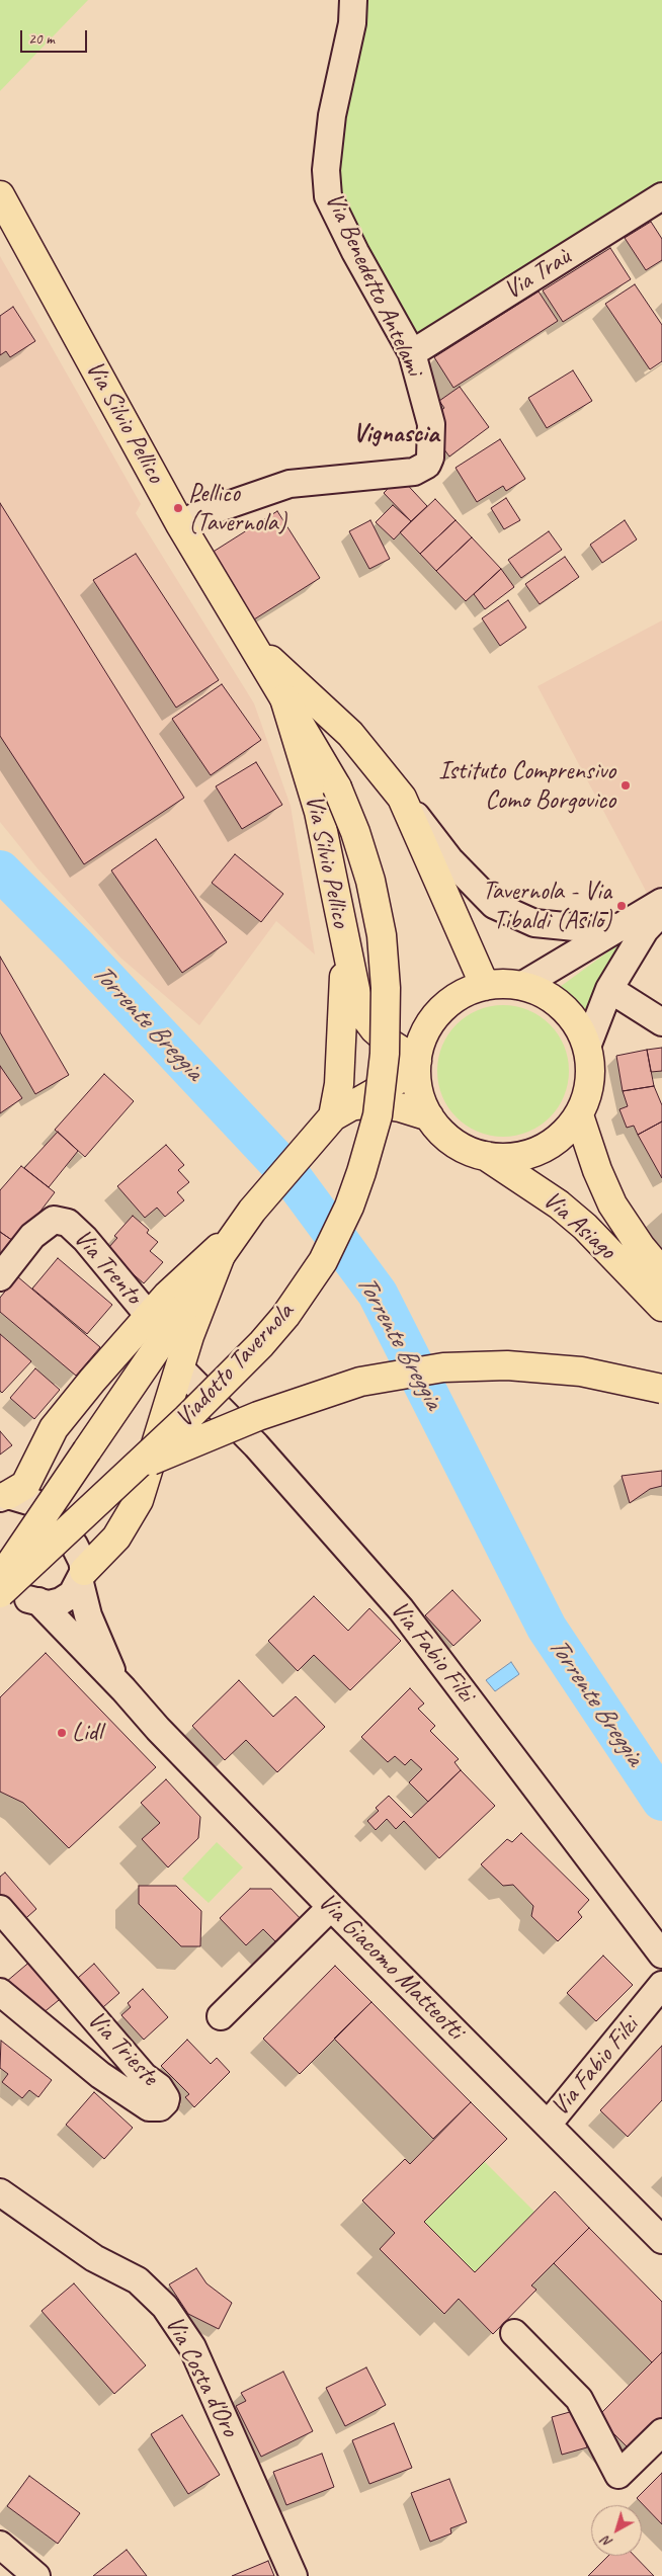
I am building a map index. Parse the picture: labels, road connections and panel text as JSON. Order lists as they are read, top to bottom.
{
  "streets": {
    "main road": ["Via Silvio Pellico", "Via Asiago", "Viadotto Tavernola"],
    "street": [
      "Via Traù",
      "Via Benedetto Antelami",
      "Via Trento",
      "Via Fabio Filzi",
      "Via Giacomo Matteotti",
      "Via Trieste",
      "Via Costa d'Oro"
    ]
  },
  "crossings": [
    ["Via Traù", "Via Benedetto Antelami"],
    ["Via Benedetto Antelami", "Via Silvio Pellico"],
    ["Via Silvio Pellico", "Via Asiago"],
    ["Via Silvio Pellico", "Viadotto Tavernola"],
    ["Via Fabio Filzi", "Via Giacomo Matteotti"]
  ],
  "districts": ["Vignascia"],
  "water": ["Torrente Breggia"],
  "places": [
    "Pellico (Tavernola)",
    "Istituto Comprensivo Como Borgovico",
    "Tavernola - Via Tibaldi (Asilo)",
    "Lidl"
  ],
  "scale_bar": "20 m",
  "north": "bottom left"
}
